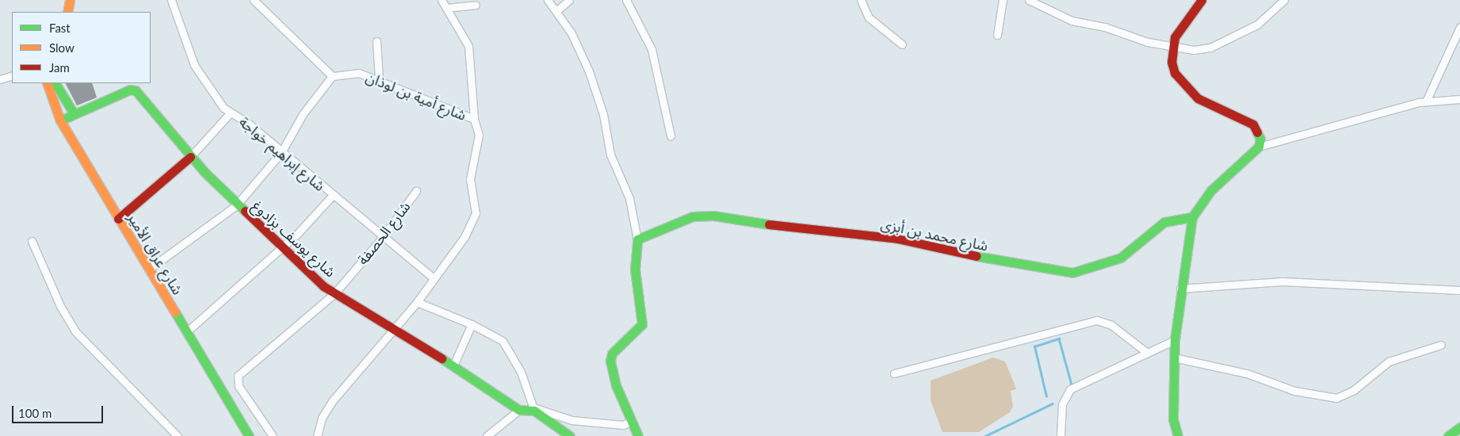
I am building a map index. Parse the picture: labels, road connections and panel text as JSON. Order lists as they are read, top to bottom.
{
  "streets": {
    "street": [
      "شارع أمية بن لوذان",
      "شارع إبراهيم خواجة",
      "شارع الحصفة",
      "شارع محمد بن أبزى",
      "شارع يوسف بزادوغ",
      "شارع عراق الأمير"
    ]
  },
  "crossings": [
    ["شارع أمية بن لوذان", "شارع إبراهيم خواجة"],
    ["شارع أمية بن لوذان", "شارع يوسف بزادوغ"],
    ["شارع إبراهيم خواجة", "شارع الحصفة"],
    ["شارع الحصفة", "شارع يوسف بزادوغ"]
  ],
  "legend": ["Fast", "Slow", "Jam"],
  "scale_bar": "100 m"
}
